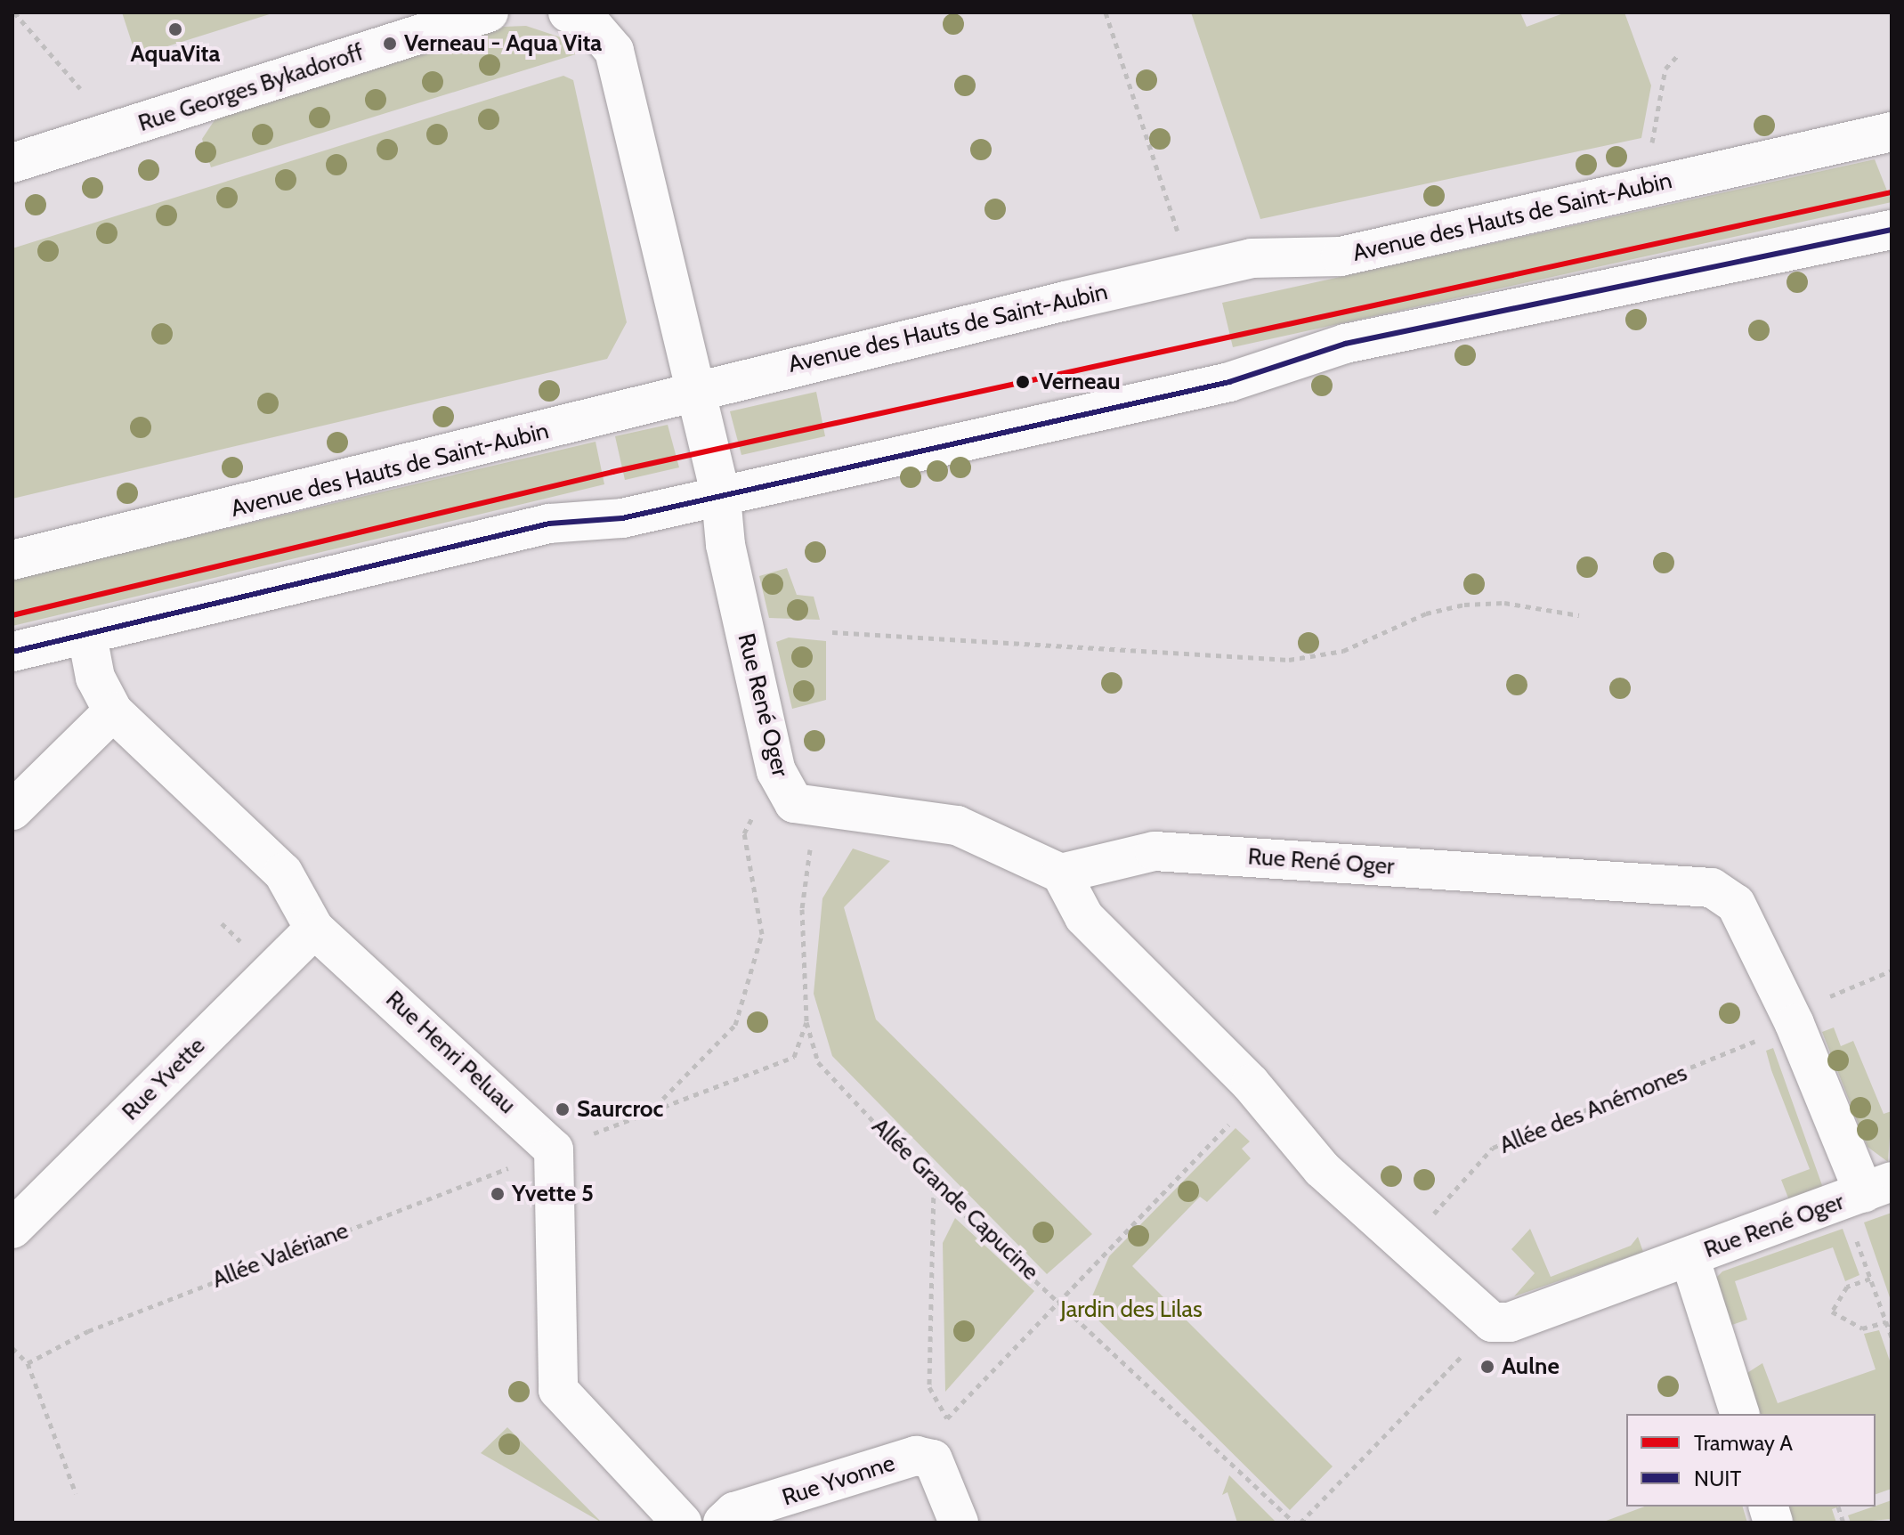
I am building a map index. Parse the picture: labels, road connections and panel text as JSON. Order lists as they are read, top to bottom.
{
  "streets": {
    "street": [
      "Rue Georges Bykadoroff",
      "Avenue des Hauts de Saint-Aubin",
      "Rue René Oger",
      "Rue Henri Peluau",
      "Rue Yvette",
      "Rue Yvonne"
    ],
    "path": ["Allée des Anémones", "Allée Grande Capucine", "Allée Valériane"]
  },
  "crossings": [
    ["Rue Henri Peluau", "Rue Yvette"]
  ],
  "parks": ["Jardin des Lilas"],
  "places": [
    "AquaVita",
    "Verneau - Aqua Vita",
    "Verneau",
    "Saurcroc",
    "Yvette 5",
    "Aulne"
  ],
  "lines": ["tram line A", "transit line NUIT"],
  "legend": ["Tramway A", "NUIT"]
}
